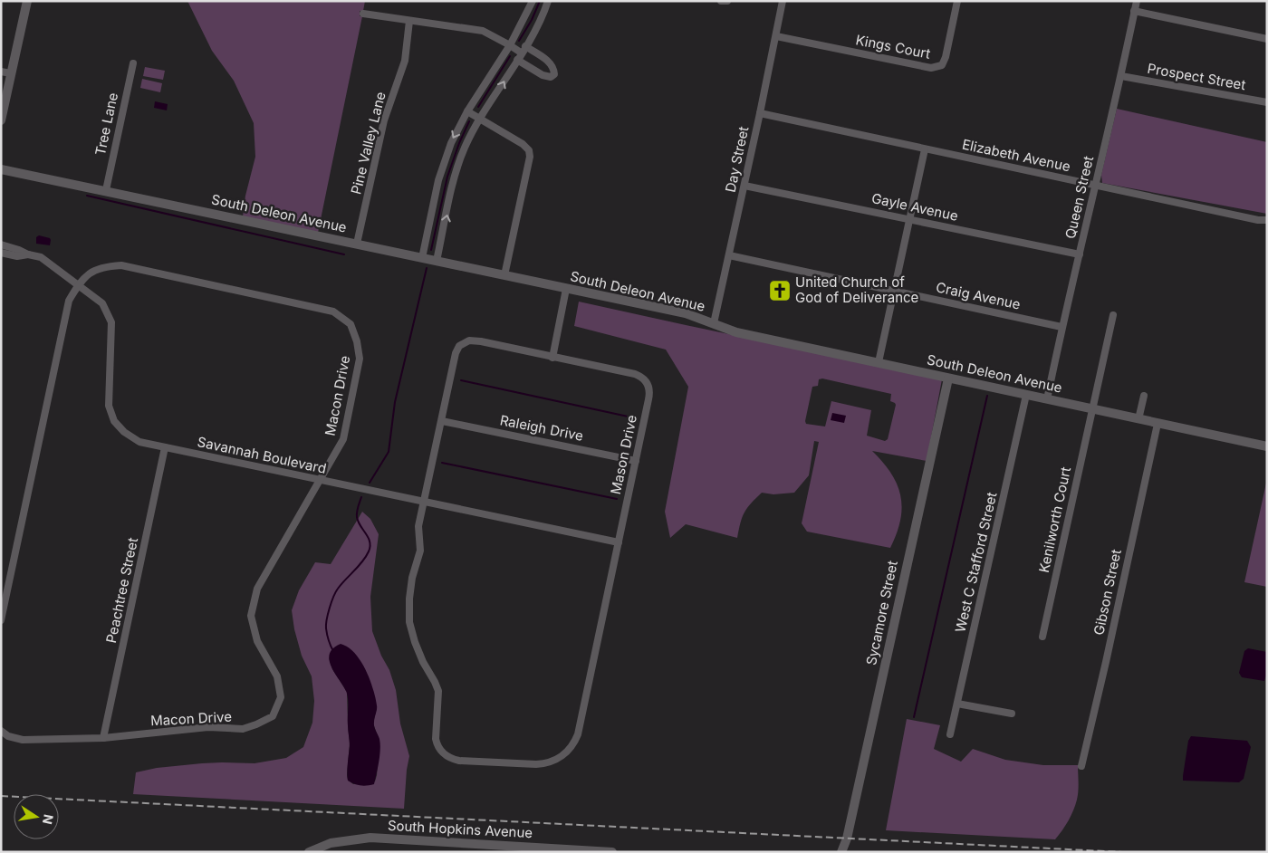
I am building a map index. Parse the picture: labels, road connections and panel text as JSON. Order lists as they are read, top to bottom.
{
  "streets": {
    "street": [
      "Kings Court",
      "Prospect Street",
      "Tree Lane",
      "Pine Valley Lane",
      "Elizabeth Avenue",
      "Day Street",
      "Queen Street",
      "Gayle Avenue",
      "South Deleon Avenue",
      "Craig Avenue",
      "Macon Drive",
      "Raleigh Drive",
      "Mason Drive",
      "Savannah Boulevard",
      "Kenilworth Court",
      "West C Stafford Street",
      "Peachtree Street",
      "Gibson Street",
      "Sycamore Street",
      "South Hopkins Avenue"
    ]
  },
  "crossings": [
    ["Kings Court", "Day Street"],
    ["Prospect Street", "Queen Street"],
    ["Tree Lane", "South Deleon Avenue"],
    ["Pine Valley Lane", "South Deleon Avenue"],
    ["Elizabeth Avenue", "Day Street"],
    ["Elizabeth Avenue", "Queen Street"],
    ["Day Street", "Gayle Avenue"],
    ["Day Street", "South Deleon Avenue"],
    ["Day Street", "Craig Avenue"],
    ["Queen Street", "Gayle Avenue"],
    ["Queen Street", "South Deleon Avenue"],
    ["Queen Street", "Craig Avenue"],
    ["South Deleon Avenue", "Kenilworth Court"],
    ["South Deleon Avenue", "West C Stafford Street"],
    ["South Deleon Avenue", "Gibson Street"],
    ["South Deleon Avenue", "Sycamore Street"],
    ["Macon Drive", "Savannah Boulevard"],
    ["Macon Drive", "Peachtree Street"],
    ["Raleigh Drive", "Mason Drive"],
    ["Mason Drive", "Savannah Boulevard"],
    ["Savannah Boulevard", "Peachtree Street"]
  ],
  "places": {
    "church": ["United Church of God of Deliverance"]
  },
  "north": "right"
}
